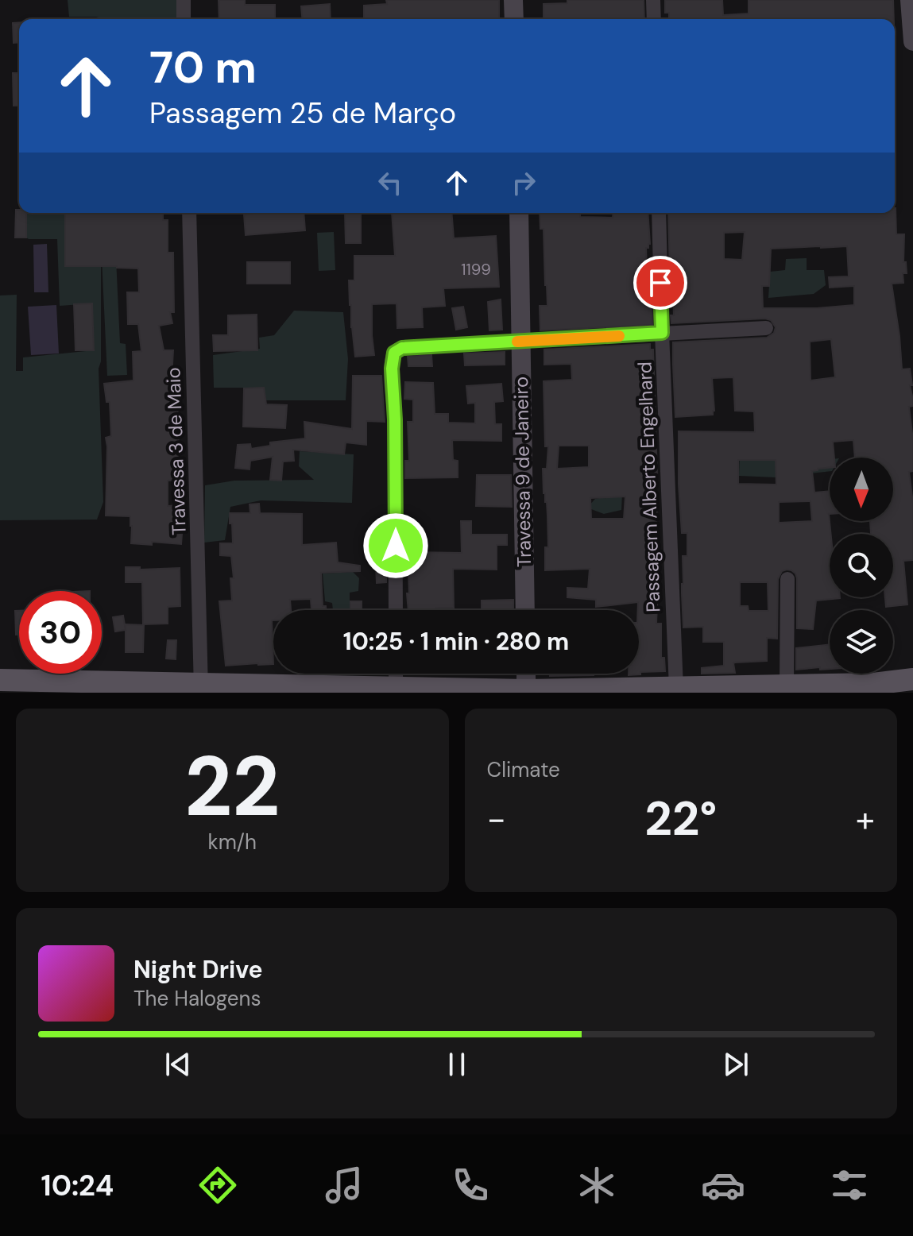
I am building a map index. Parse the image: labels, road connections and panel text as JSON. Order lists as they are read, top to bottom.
{
  "streets": {
    "main road": ["Travessa 9 de Janeiro"],
    "street": ["Travessa 3 de Maio", "Passagem Alberto Engelhard"]
  },
  "house_numbers": ["1199"],
  "north": "bottom",
  "page": {
    "turn": ["70 m", "Passagem 25 de Março"],
    "limit": "30",
    "trip": "10:25 · 1 min · 280 m",
    "tile": [
      ["22", "km/h"],
      "Climate"
    ],
    "heat": ["−", "22°", "+"],
    "song": ["Night Drive", "The Halogens"],
    "tabs": "10:24"
  }
}
